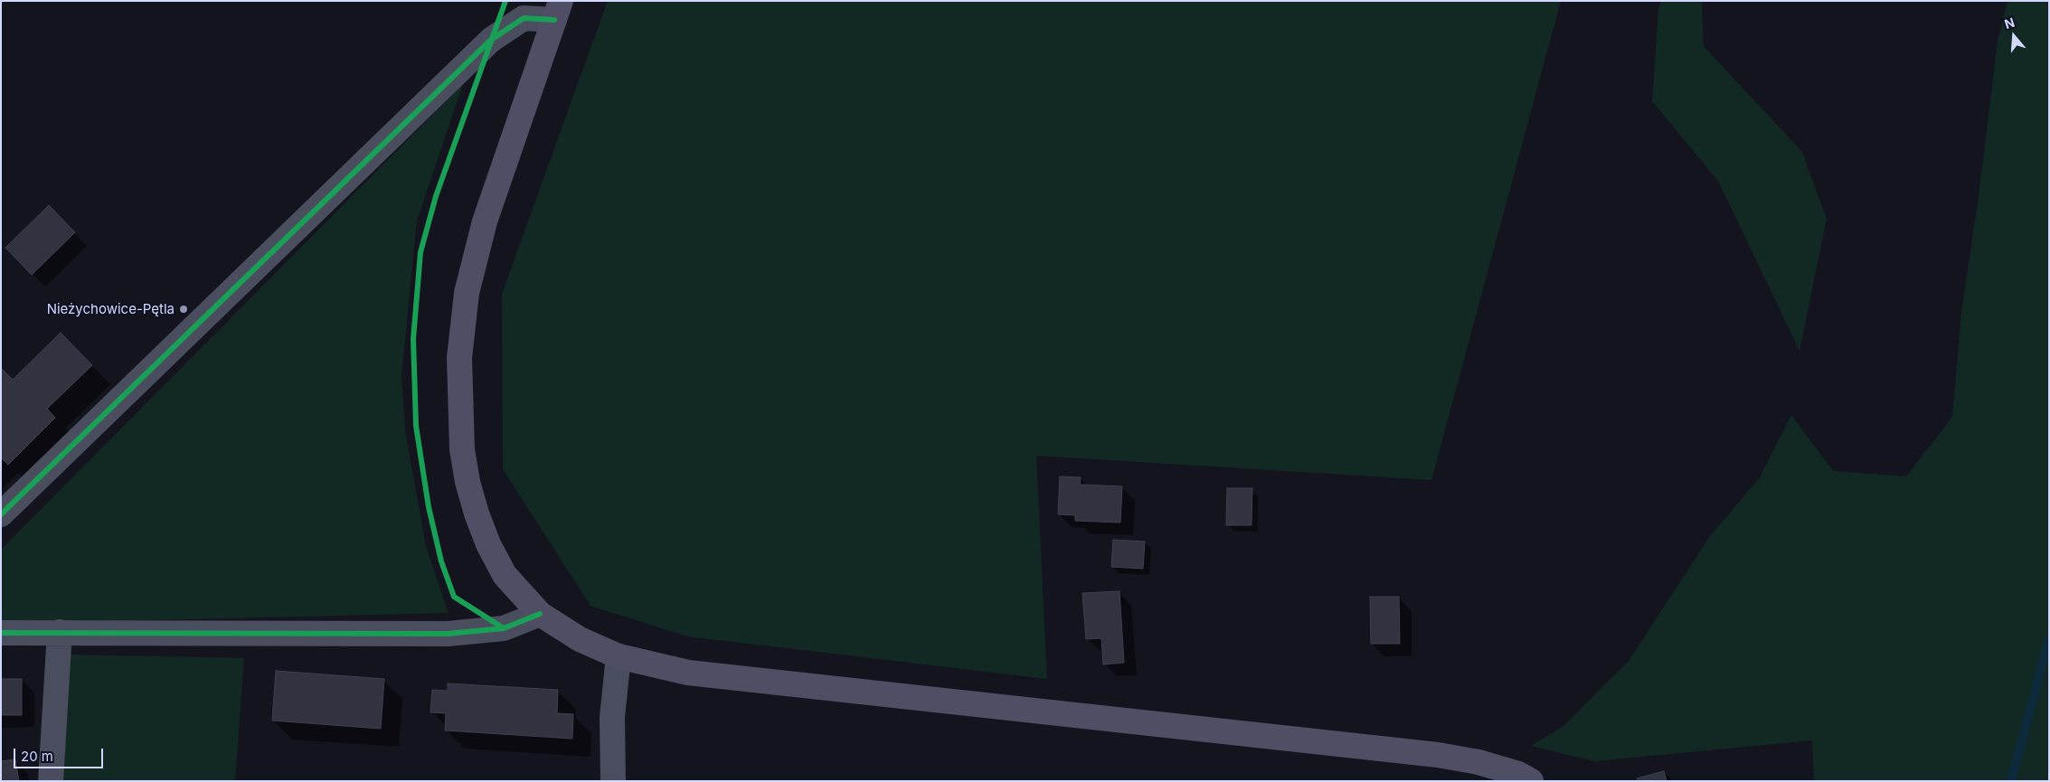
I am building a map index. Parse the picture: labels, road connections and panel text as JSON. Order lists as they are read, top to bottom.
{
  "places": ["Nieżychowice-Pętla"],
  "scale_bar": "20 m",
  "north": "top"
}
